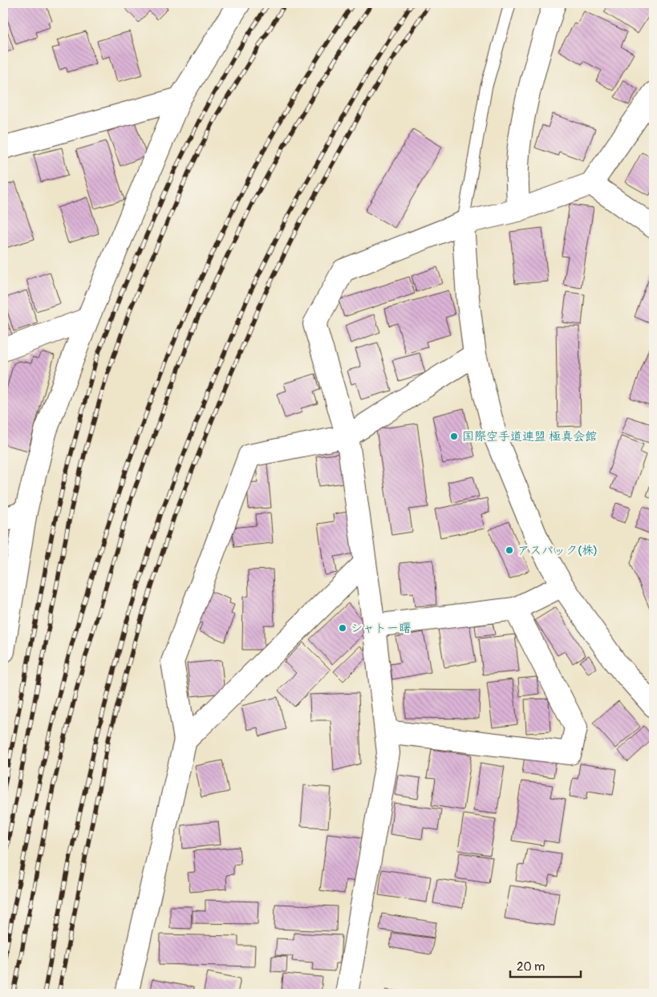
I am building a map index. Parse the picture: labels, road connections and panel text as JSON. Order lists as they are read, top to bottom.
{
  "places": ["国際空手道連盟 極真会館", "アスパック(株)", "シャトー曙"],
  "scale_bar": "20 m"
}
